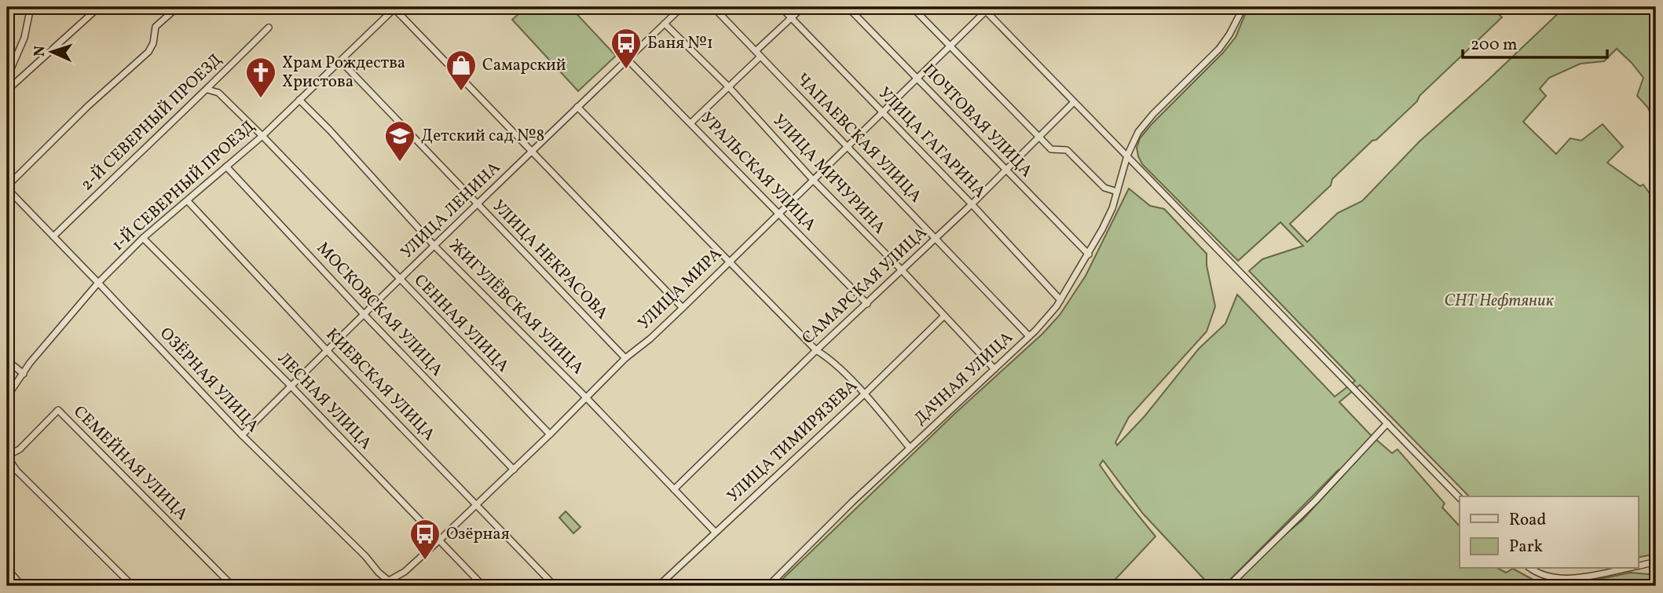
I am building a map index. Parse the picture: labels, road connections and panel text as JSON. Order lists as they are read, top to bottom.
{
  "streets": {
    "street": [
      "ПОЧТОВАЯ УЛИЦА",
      "2-Й СЕВЕРНЫЙ ПРОЕЗД",
      "ЧАПАЕВСКАЯ УЛИЦА",
      "УЛИЦА ГАГАРИНА",
      "УРАЛЬСКАЯ УЛИЦА",
      "УЛИЦА МИЧУРИНА",
      "1-Й СЕВЕРНЫЙ ПРОЕЗД",
      "УЛИЦА ЛЕНИНА",
      "УЛИЦА НЕКРАСОВА",
      "САМАРСКАЯ УЛИЦА",
      "УЛИЦА МИРА",
      "ЖИГУЛЁВСКАЯ УЛИЦА",
      "МОСКОВСКАЯ УЛИЦА",
      "СЕННАЯ УЛИЦА",
      "ДАЧНАЯ УЛИЦА",
      "ОЗЁРНАЯ УЛИЦА",
      "КИЕВСКАЯ УЛИЦА",
      "ЛЕСНАЯ УЛИЦА",
      "УЛИЦА ТИМИРЯЗЕВА",
      "СЕМЕЙНАЯ УЛИЦА"
    ]
  },
  "crossings": [
    ["ПОЧТОВАЯ УЛИЦА", "САМАРСКАЯ УЛИЦА"],
    ["ПОЧТОВАЯ УЛИЦА", "УЛИЦА МИРА"],
    ["ПОЧТОВАЯ УЛИЦА", "ДАЧНАЯ УЛИЦА"],
    ["2-Й СЕВЕРНЫЙ ПРОЕЗД", "СЕННАЯ УЛИЦА"],
    ["2-Й СЕВЕРНЫЙ ПРОЕЗД", "ОЗЁРНАЯ УЛИЦА"],
    ["ЧАПАЕВСКАЯ УЛИЦА", "САМАРСКАЯ УЛИЦА"],
    ["ЧАПАЕВСКАЯ УЛИЦА", "УЛИЦА МИРА"],
    ["ЧАПАЕВСКАЯ УЛИЦА", "ДАЧНАЯ УЛИЦА"],
    ["УЛИЦА ГАГАРИНА", "САМАРСКАЯ УЛИЦА"],
    ["УЛИЦА ГАГАРИНА", "УЛИЦА МИРА"],
    ["УЛИЦА ГАГАРИНА", "ДАЧНАЯ УЛИЦА"],
    ["УРАЛЬСКАЯ УЛИЦА", "УЛИЦА ЛЕНИНА"],
    ["УРАЛЬСКАЯ УЛИЦА", "САМАРСКАЯ УЛИЦА"],
    ["УРАЛЬСКАЯ УЛИЦА", "УЛИЦА МИРА"],
    ["УЛИЦА МИЧУРИНА", "УЛИЦА ЛЕНИНА"],
    ["УЛИЦА МИЧУРИНА", "САМАРСКАЯ УЛИЦА"],
    ["УЛИЦА МИЧУРИНА", "УЛИЦА МИРА"],
    ["УЛИЦА МИЧУРИНА", "ДАЧНАЯ УЛИЦА"],
    ["УЛИЦА МИЧУРИНА", "УЛИЦА ТИМИРЯЗЕВА"],
    ["1-Й СЕВЕРНЫЙ ПРОЕЗД", "УЛИЦА НЕКРАСОВА"],
    ["1-Й СЕВЕРНЫЙ ПРОЕЗД", "ЖИГУЛЁВСКАЯ УЛИЦА"],
    ["1-Й СЕВЕРНЫЙ ПРОЕЗД", "МОСКОВСКАЯ УЛИЦА"],
    ["1-Й СЕВЕРНЫЙ ПРОЕЗД", "СЕННАЯ УЛИЦА"],
    ["1-Й СЕВЕРНЫЙ ПРОЕЗД", "ОЗЁРНАЯ УЛИЦА"],
    ["1-Й СЕВЕРНЫЙ ПРОЕЗД", "КИЕВСКАЯ УЛИЦА"],
    ["1-Й СЕВЕРНЫЙ ПРОЕЗД", "ЛЕСНАЯ УЛИЦА"],
    ["УЛИЦА ЛЕНИНА", "УЛИЦА НЕКРАСОВА"],
    ["УЛИЦА ЛЕНИНА", "ЖИГУЛЁВСКАЯ УЛИЦА"],
    ["УЛИЦА ЛЕНИНА", "МОСКОВСКАЯ УЛИЦА"],
    ["УЛИЦА ЛЕНИНА", "СЕННАЯ УЛИЦА"],
    ["УЛИЦА ЛЕНИНА", "ОЗЁРНАЯ УЛИЦА"],
    ["УЛИЦА ЛЕНИНА", "КИЕВСКАЯ УЛИЦА"],
    ["УЛИЦА ЛЕНИНА", "ЛЕСНАЯ УЛИЦА"],
    ["УЛИЦА НЕКРАСОВА", "УЛИЦА МИРА"],
    ["САМАРСКАЯ УЛИЦА", "ЖИГУЛЁВСКАЯ УЛИЦА"],
    ["УЛИЦА МИРА", "ЖИГУЛЁВСКАЯ УЛИЦА"],
    ["УЛИЦА МИРА", "МОСКОВСКАЯ УЛИЦА"],
    ["УЛИЦА МИРА", "СЕННАЯ УЛИЦА"],
    ["УЛИЦА МИРА", "ОЗЁРНАЯ УЛИЦА"],
    ["УЛИЦА МИРА", "КИЕВСКАЯ УЛИЦА"],
    ["УЛИЦА МИРА", "ЛЕСНАЯ УЛИЦА"],
    ["ЖИГУЛЁВСКАЯ УЛИЦА", "УЛИЦА ТИМИРЯЗЕВА"]
  ],
  "parks": ["СНТ Нефтяник"],
  "places": {
    "bus stop": ["Баня №1", "Озёрная"],
    "shop": ["Самарский"],
    "church": ["Храм Рождества Христова"],
    "school or university": ["Детский сад №8"]
  },
  "legend": ["Road", "Park"],
  "scale_bar": "200 m",
  "north": "left"
}
